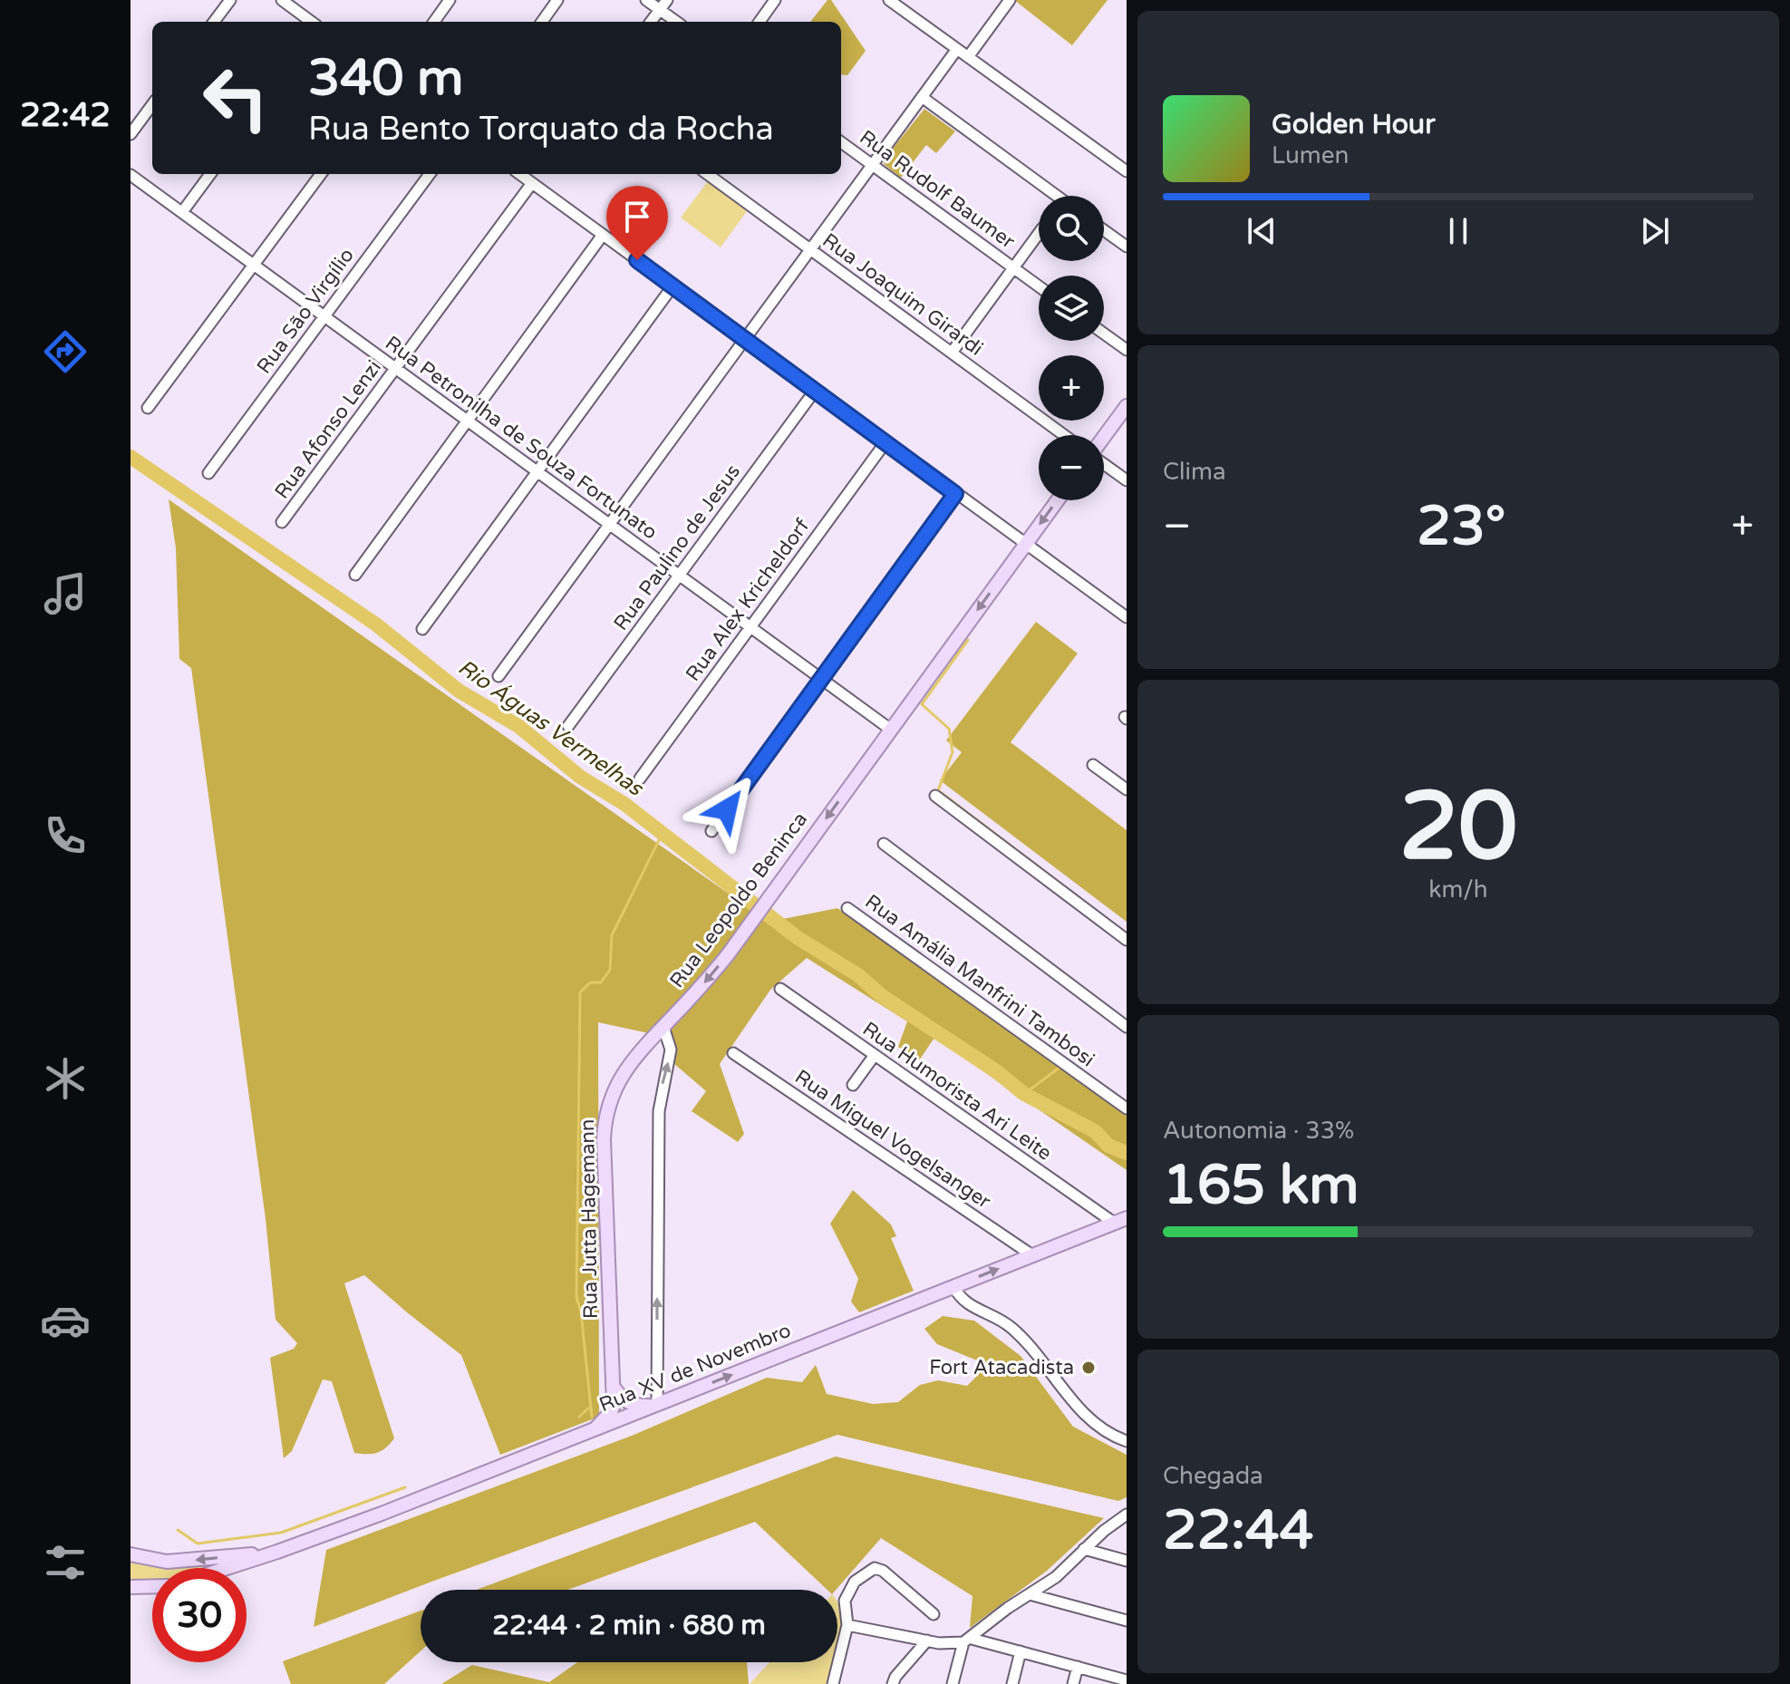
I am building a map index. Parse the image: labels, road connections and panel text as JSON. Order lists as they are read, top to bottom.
{
  "streets": {
    "main road": ["Rua Leopoldo Beninca", "Rua Jutta Hagemann", "Rua XV de Novembro"],
    "street": [
      "Rua Rudolf Baumer",
      "Rua Joaquim Girardi",
      "Rua São Virgílio",
      "Rua Afonso Lenzi",
      "Rua Petronilha de Souza Fortunato",
      "Rua Paulino de Jesus",
      "Rua Alex Kricheldorf",
      "Rua Amália Manfrini Tambosi",
      "Rua Humorista Ari Leite",
      "Rua Miguel Vogelsanger"
    ]
  },
  "crossings": [
    ["Rua São Virgílio", "Rua Petronilha de Souza Fortunato"],
    ["Rua Afonso Lenzi", "Rua Petronilha de Souza Fortunato"],
    ["Rua Petronilha de Souza Fortunato", "Rua Paulino de Jesus"],
    ["Rua Petronilha de Souza Fortunato", "Rua Alex Kricheldorf"],
    ["Rua Petronilha de Souza Fortunato", "Rua Leopoldo Beninca"],
    ["Rua Leopoldo Beninca", "Rua Jutta Hagemann"],
    ["Rua Humorista Ari Leite", "Rua XV de Novembro"],
    ["Rua Miguel Vogelsanger", "Rua XV de Novembro"],
    ["Rua Jutta Hagemann", "Rua XV de Novembro"]
  ],
  "one_way": ["Rua Leopoldo Beninca"],
  "water": ["Rio Águas Vermelhas"],
  "places": ["Fort Atacadista"],
  "page": {
    "tabs": "22:42",
    "turn": ["340 m", "Rua Bento Torquato da Rocha"],
    "song": ["Golden Hour", "Lumen"],
    "map_buttons": ["+", "−"],
    "tile": [
      "Clima",
      ["20", "km/h"],
      ["Autonomia · 33%", "165 km"],
      ["Chegada", "22:44"]
    ],
    "heat": ["−", "23°", "+"],
    "limit": "30",
    "trip": "22:44 · 2 min · 680 m"
  }
}
